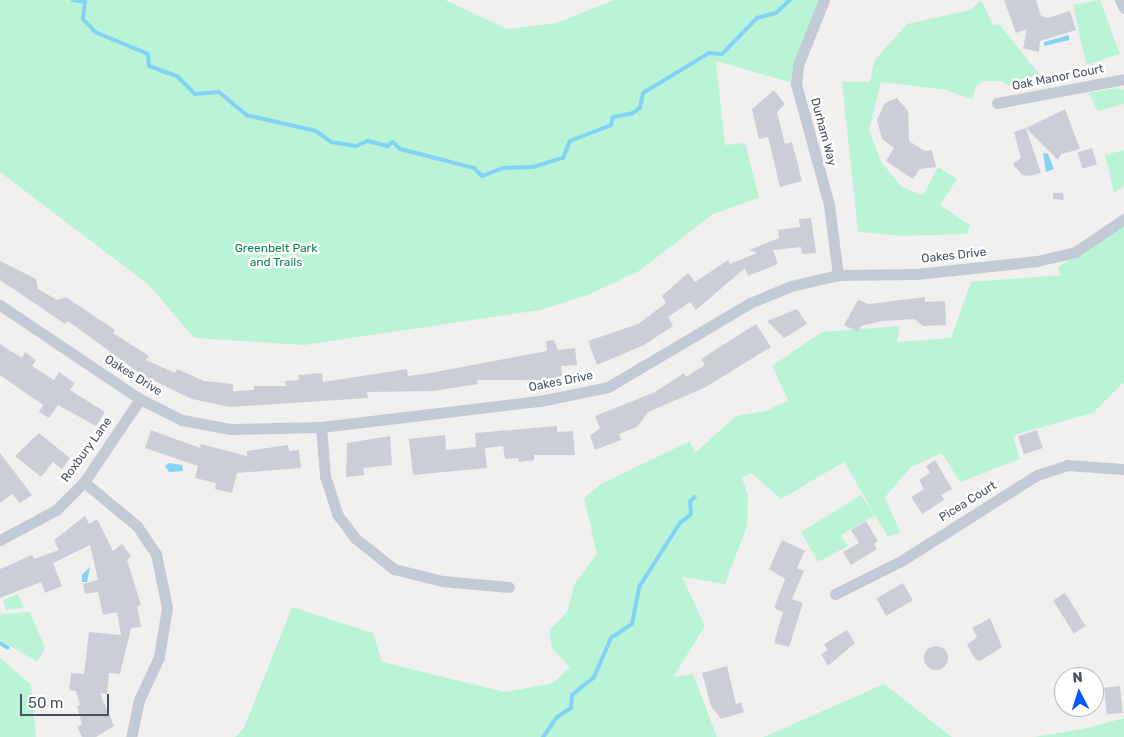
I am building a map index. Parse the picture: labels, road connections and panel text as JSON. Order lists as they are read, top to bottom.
{
  "streets": {
    "street": [
      "Oak Manor Court",
      "Durham Way",
      "Oakes Drive",
      "Roxbury Lane",
      "Picea Court"
    ]
  },
  "crossings": [
    ["Durham Way", "Oakes Drive"],
    ["Oakes Drive", "Roxbury Lane"]
  ],
  "parks": ["Greenbelt Park and Trails"],
  "scale_bar": "50 m",
  "north": "top"
}
